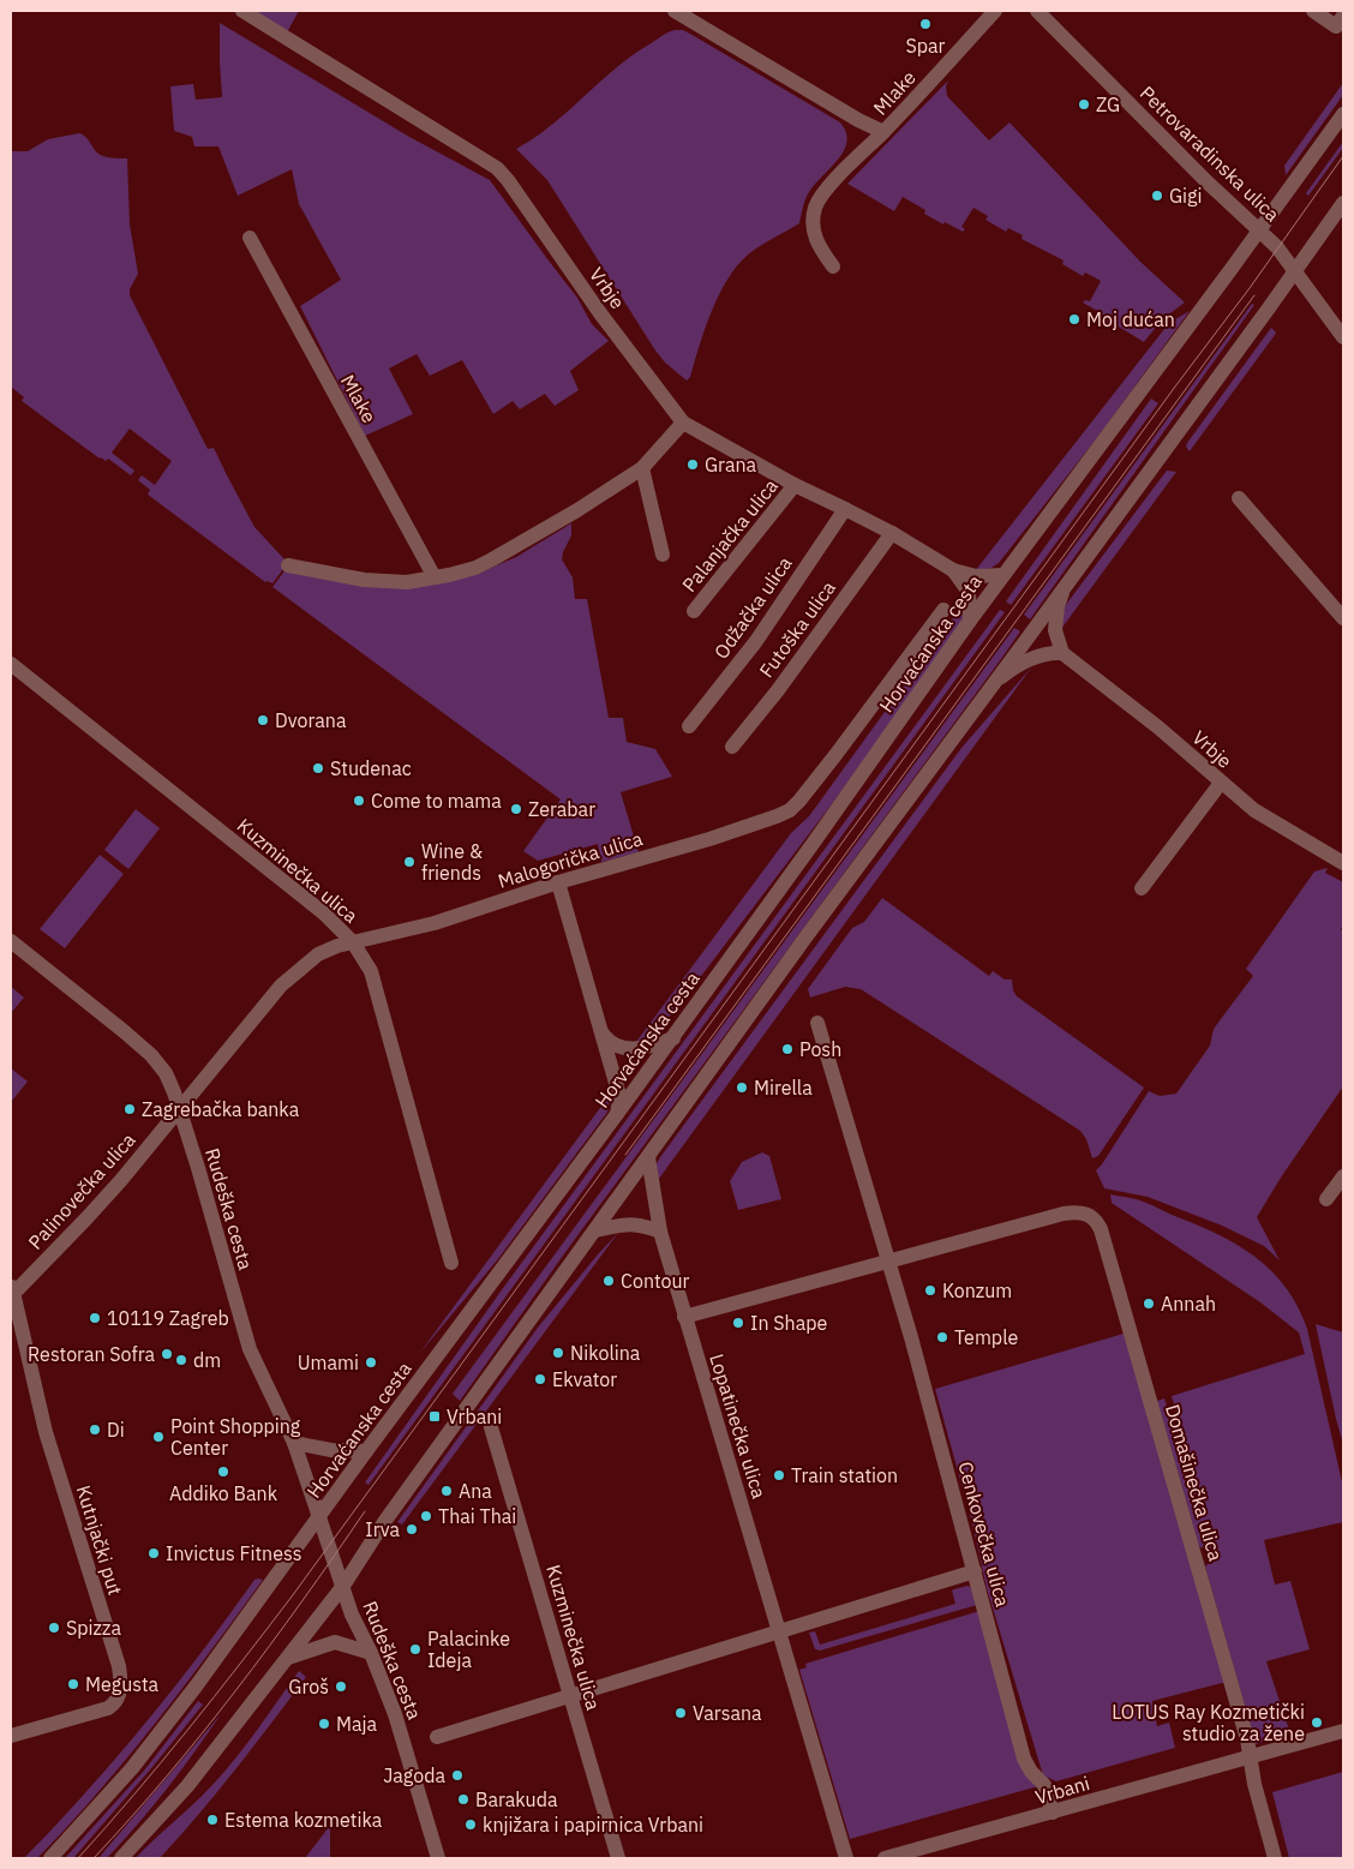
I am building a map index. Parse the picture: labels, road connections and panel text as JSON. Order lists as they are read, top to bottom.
{
  "streets": {
    "street": [
      "Mlake",
      "Petrovaradinska ulica",
      "Vrbje",
      "Palanjačka ulica",
      "Odžačka ulica",
      "Futoška ulica",
      "Horvaćanska cesta",
      "Malogorička ulica",
      "Kuzminečka ulica",
      "Palinovečka ulica",
      "Rudeška cesta",
      "Lopatinečka ulica",
      "Domašinečka ulica",
      "Cenkovečka ulica",
      "Kutnjački put",
      "Vrbani"
    ]
  },
  "crossings": [
    ["Petrovaradinska ulica", "Horvaćanska cesta"],
    ["Vrbje", "Palanjačka ulica"],
    ["Vrbje", "Odžačka ulica"],
    ["Vrbje", "Futoška ulica"],
    ["Vrbje", "Horvaćanska cesta"],
    ["Horvaćanska cesta", "Rudeška cesta"],
    ["Malogorička ulica", "Kuzminečka ulica"],
    ["Malogorička ulica", "Palinovečka ulica"],
    ["Malogorička ulica", "Rudeška cesta"],
    ["Palinovečka ulica", "Rudeška cesta"],
    ["Palinovečka ulica", "Kutnjački put"],
    ["Domašinečka ulica", "Cenkovečka ulica"],
    ["Domašinečka ulica", "Vrbani"],
    ["Cenkovečka ulica", "Vrbani"]
  ],
  "places": {
    "other": [
      "Spar",
      "ZG",
      "Gigi",
      "Moj dućan",
      "Grana",
      "Dvorana",
      "Studenac",
      "Come to mama",
      "Zerabar",
      "Wine & friends",
      "Posh",
      "Mirella",
      "Zagrebačka banka",
      "Contour",
      "Konzum",
      "Annah",
      "10119 Zagreb",
      "In Shape",
      "Temple",
      "Nikolina",
      "Restoran Sofra",
      "dm",
      "Umami",
      "Ekvator",
      "Di",
      "Point Shopping Center",
      "Addiko Bank",
      "Train station",
      "Ana",
      "Thai Thai",
      "Irva",
      "Invictus Fitness",
      "Spizza",
      "Palacinke Ideja",
      "Megusta",
      "Groš",
      "Varsana",
      "LOTUS Ray Kozmetički studio za žene",
      "Maja",
      "Jagoda",
      "Barakuda",
      "Estema kozmetika",
      "knjižara i papirnica Vrbani"
    ],
    "transit": ["Vrbani"]
  }
}
